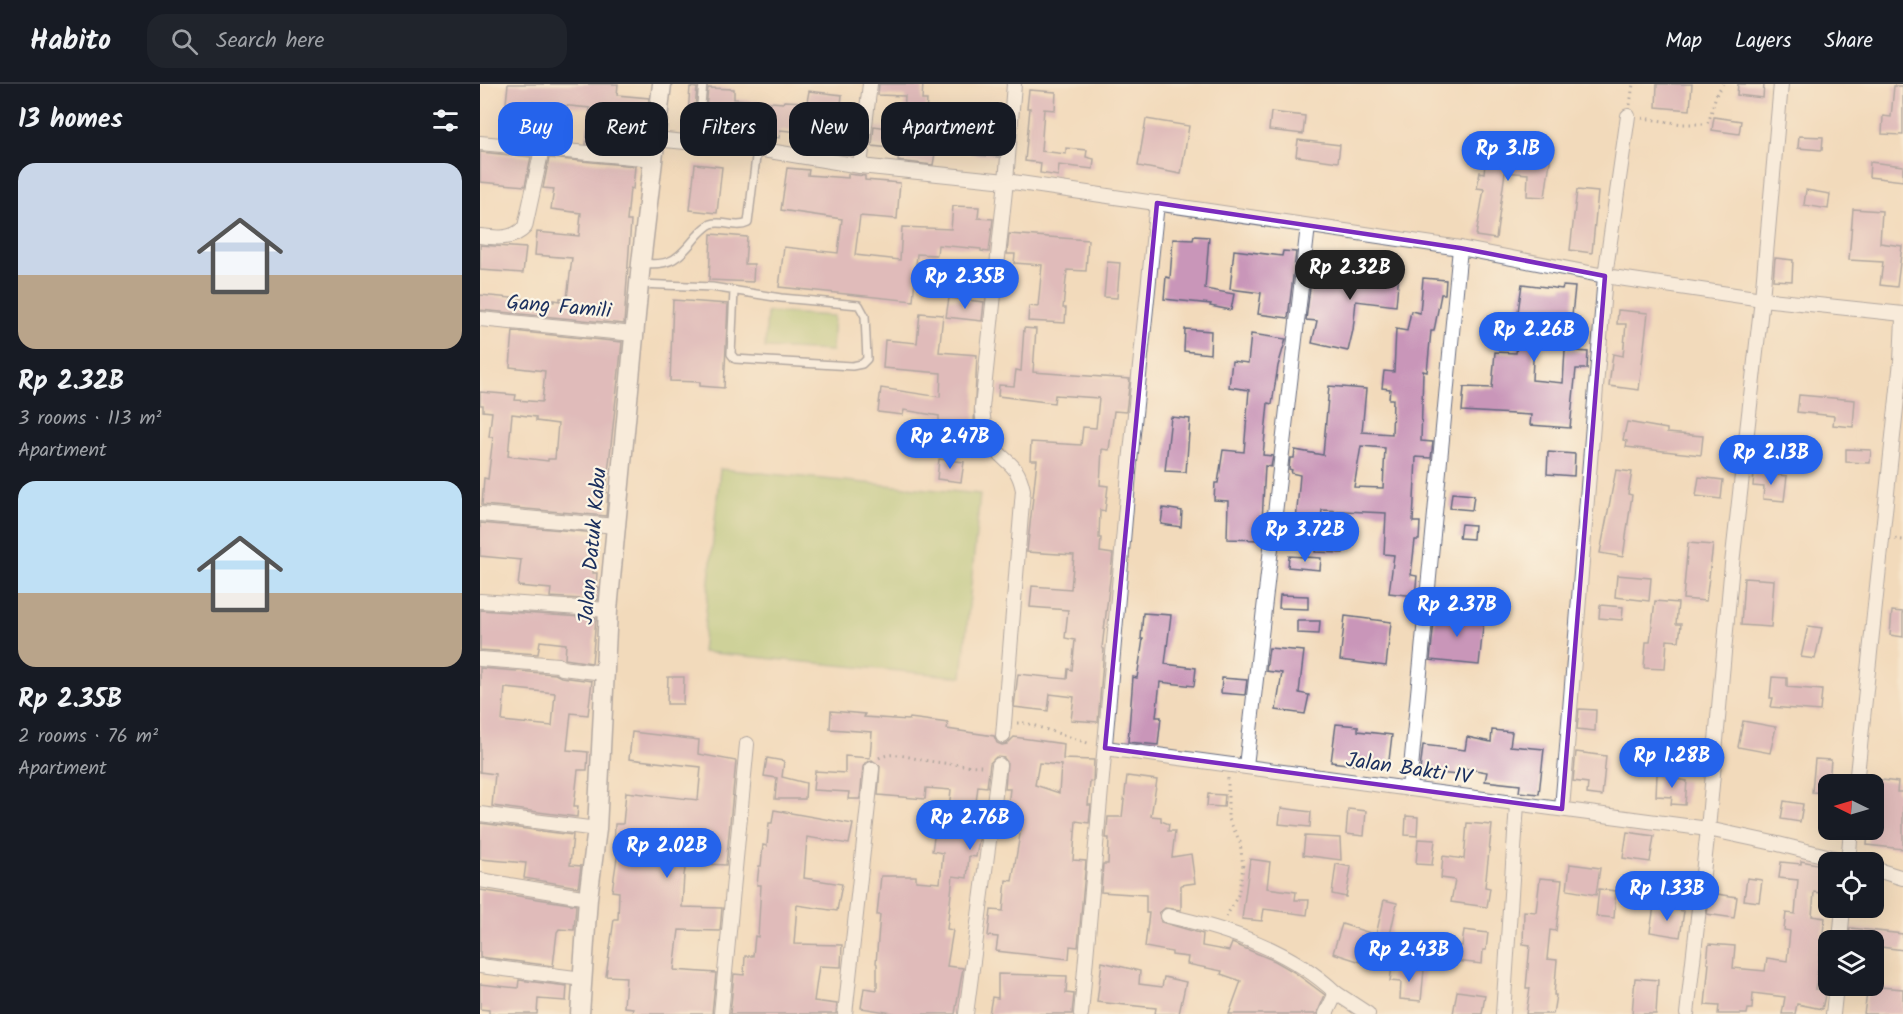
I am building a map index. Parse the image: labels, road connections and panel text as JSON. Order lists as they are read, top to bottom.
{
  "streets": {
    "street": ["Gang Famili", "Jalan Datuk Kabu", "Jalan Bakti IV"]
  },
  "crossings": [
    ["Gang Famili", "Jalan Datuk Kabu"]
  ],
  "north": "left",
  "page": {
    "header": "Habito",
    "search": "Search here",
    "nav": ["Map", "Layers", "Share"],
    "heading": "13 homes",
    "chip": [
      "Buy",
      "Rent",
      "Filters",
      "New",
      "Apartment"
    ],
    "price": [
      "Rp 3.1B",
      "Rp 2.32B",
      "Rp 2.35B",
      "Rp 2.26B",
      "Rp 2.47B",
      "Rp 2.13B",
      "Rp 3.72B",
      "Rp 2.37B",
      "Rp 1.28B",
      "Rp 2.76B",
      "Rp 2.02B",
      "Rp 1.33B",
      "Rp 2.43B"
    ],
    "list": [
      {
        "name": "Rp 2.32B",
        "note": "3 rooms · 113 m² · Apartment"
      },
      {
        "name": "Rp 2.35B",
        "note": "2 rooms · 76 m² · Apartment"
      }
    ]
  }
}
